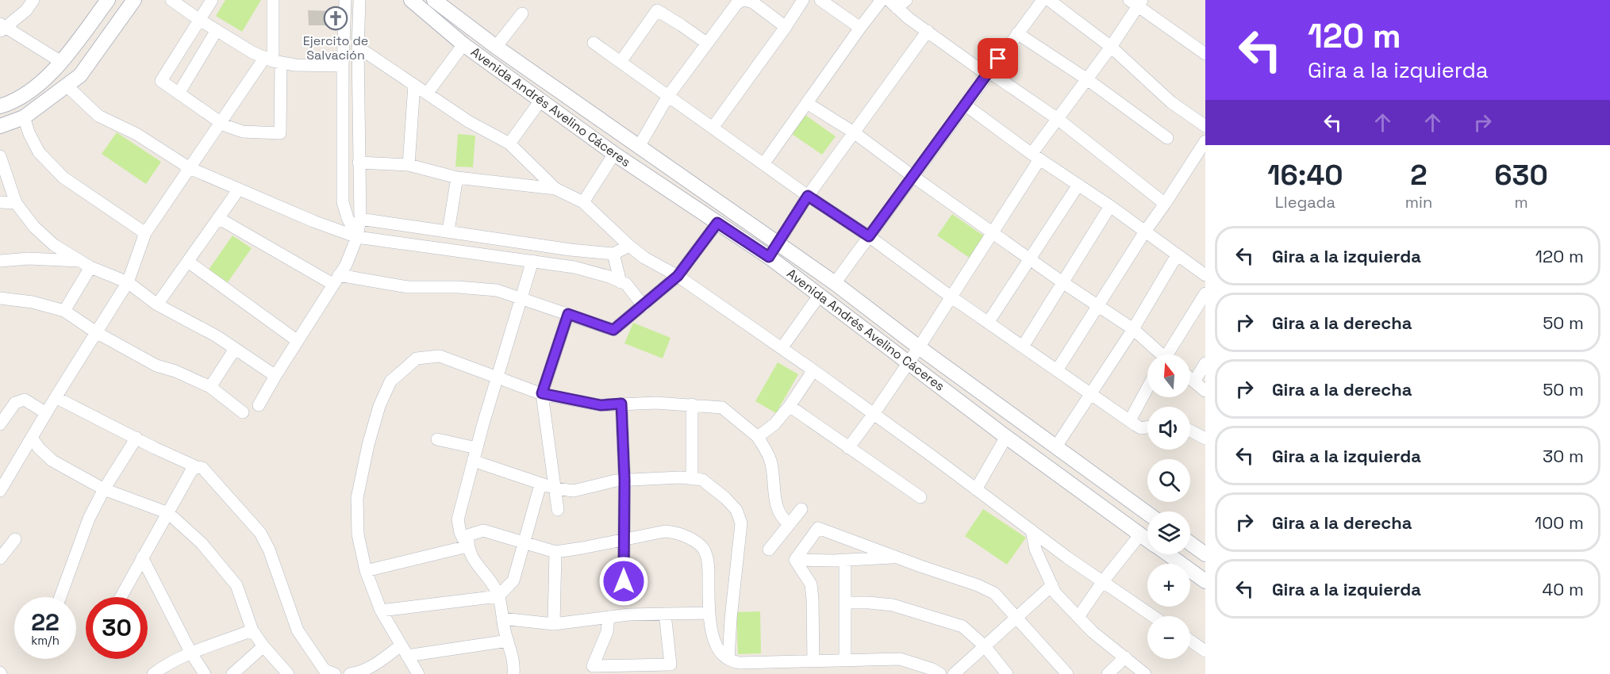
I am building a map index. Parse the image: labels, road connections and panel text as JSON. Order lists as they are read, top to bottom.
{
  "streets": {
    "street": ["Avenida Andrés Avelino Cáceres"]
  },
  "places": {
    "church": ["Ejercito de Salvación"]
  },
  "north": "top",
  "page": {
    "turn": ["120 m", "Gira a la izquierda"],
    "eta": [
      "16:40",
      "Llegada",
      "2",
      "min",
      "630",
      "m"
    ],
    "list": [
      {
        "name": "Gira a la izquierda",
        "value": "120 m"
      },
      {
        "name": "Gira a la derecha",
        "value": "50 m"
      },
      {
        "name": "Gira a la derecha",
        "value": "50 m"
      },
      {
        "name": "Gira a la izquierda",
        "value": "30 m"
      },
      {
        "name": "Gira a la derecha",
        "value": "100 m"
      },
      {
        "name": "Gira a la izquierda",
        "value": "40 m"
      }
    ],
    "map_buttons": ["+", "−"],
    "speed": "22 km/h",
    "limit": "30"
  }
}
